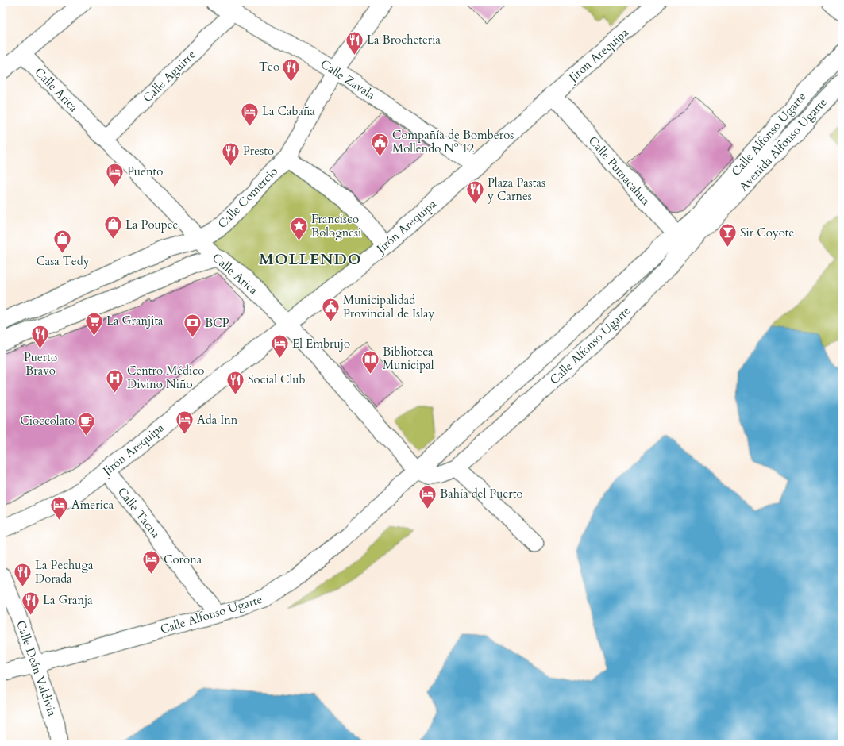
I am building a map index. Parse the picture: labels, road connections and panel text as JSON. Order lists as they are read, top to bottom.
{
  "streets": {
    "street": [
      "Jirón Arequipa",
      "Calle Aguirre",
      "Calle Zavala",
      "Calle Arica",
      "Calle Alfonso Ugarte",
      "Avenida Alfonso Ugarte",
      "Calle Pumacahua",
      "Calle Comercio",
      "Calle Tacna",
      "Calle Deán Valdivia"
    ]
  },
  "crossings": [
    ["Jirón Arequipa", "Calle Zavala"],
    ["Jirón Arequipa", "Calle Arica"],
    ["Jirón Arequipa", "Calle Pumacahua"],
    ["Jirón Arequipa", "Calle Tacna"],
    ["Calle Aguirre", "Calle Zavala"],
    ["Calle Aguirre", "Calle Arica"],
    ["Calle Zavala", "Calle Comercio"],
    ["Calle Arica", "Calle Alfonso Ugarte"],
    ["Calle Arica", "Calle Comercio"],
    ["Calle Alfonso Ugarte", "Avenida Alfonso Ugarte"],
    ["Calle Alfonso Ugarte", "Calle Pumacahua"],
    ["Calle Alfonso Ugarte", "Calle Tacna"],
    ["Calle Alfonso Ugarte", "Calle Deán Valdivia"]
  ],
  "districts": ["MOLLENDO"],
  "places": {
    "restaurant": [
      "La Brocheteria",
      "Teo",
      "Presto",
      "Plaza Pastas y Carnes",
      "Puerto Bravo",
      "Social Club",
      "La Pechuga Dorada",
      "La Granja"
    ],
    "hotel": [
      "La Cabaña",
      "Puento",
      "El Embrujo",
      "Ada Inn",
      "Bahía del Puerto",
      "America",
      "Corona"
    ],
    "public building": ["Compañía de Bomberos Mollendo Nº 12", "Municipalidad Provincial de Islay"],
    "shop": ["La Poupee", "Casa Tedy"],
    "place": ["Francisco Bolognesi"],
    "bar": ["Sir Coyote"],
    "supermarket": ["La Granjita"],
    "bank": ["BCP"],
    "library": ["Biblioteca Municipal"],
    "hospital": ["Centro Médico Divino Niño"],
    "cafe": ["Cioccolato"]
  }
}
